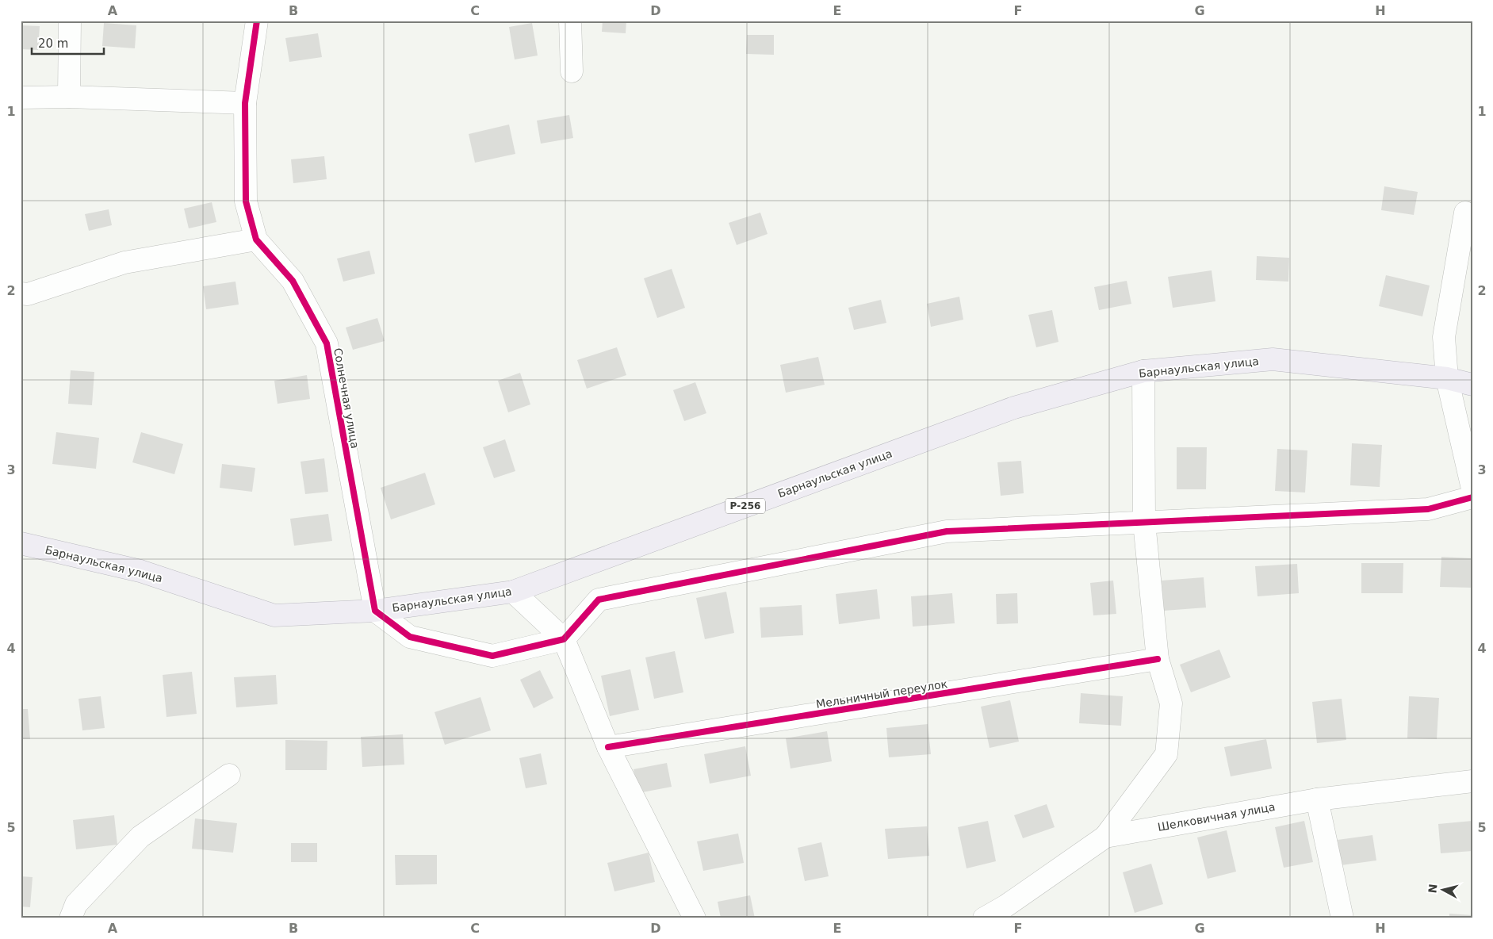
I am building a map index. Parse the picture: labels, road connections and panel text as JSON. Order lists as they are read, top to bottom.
{
  "streets": {
    "main road": ["Барнаульская улица", "Р-256"],
    "street": ["Солнечная улица", "Мельничный переулок", "Шелковичная улица"]
  },
  "crossings": [
    ["Барнаульская улица", "Солнечная улица"]
  ],
  "scale_bar": "20 m",
  "north": "left",
  "grid": {
    "columns": [
      "A",
      "B",
      "C",
      "D",
      "E",
      "F",
      "G",
      "H"
    ],
    "rows": [
      "1",
      "2",
      "3",
      "4",
      "5"
    ]
  }
}
